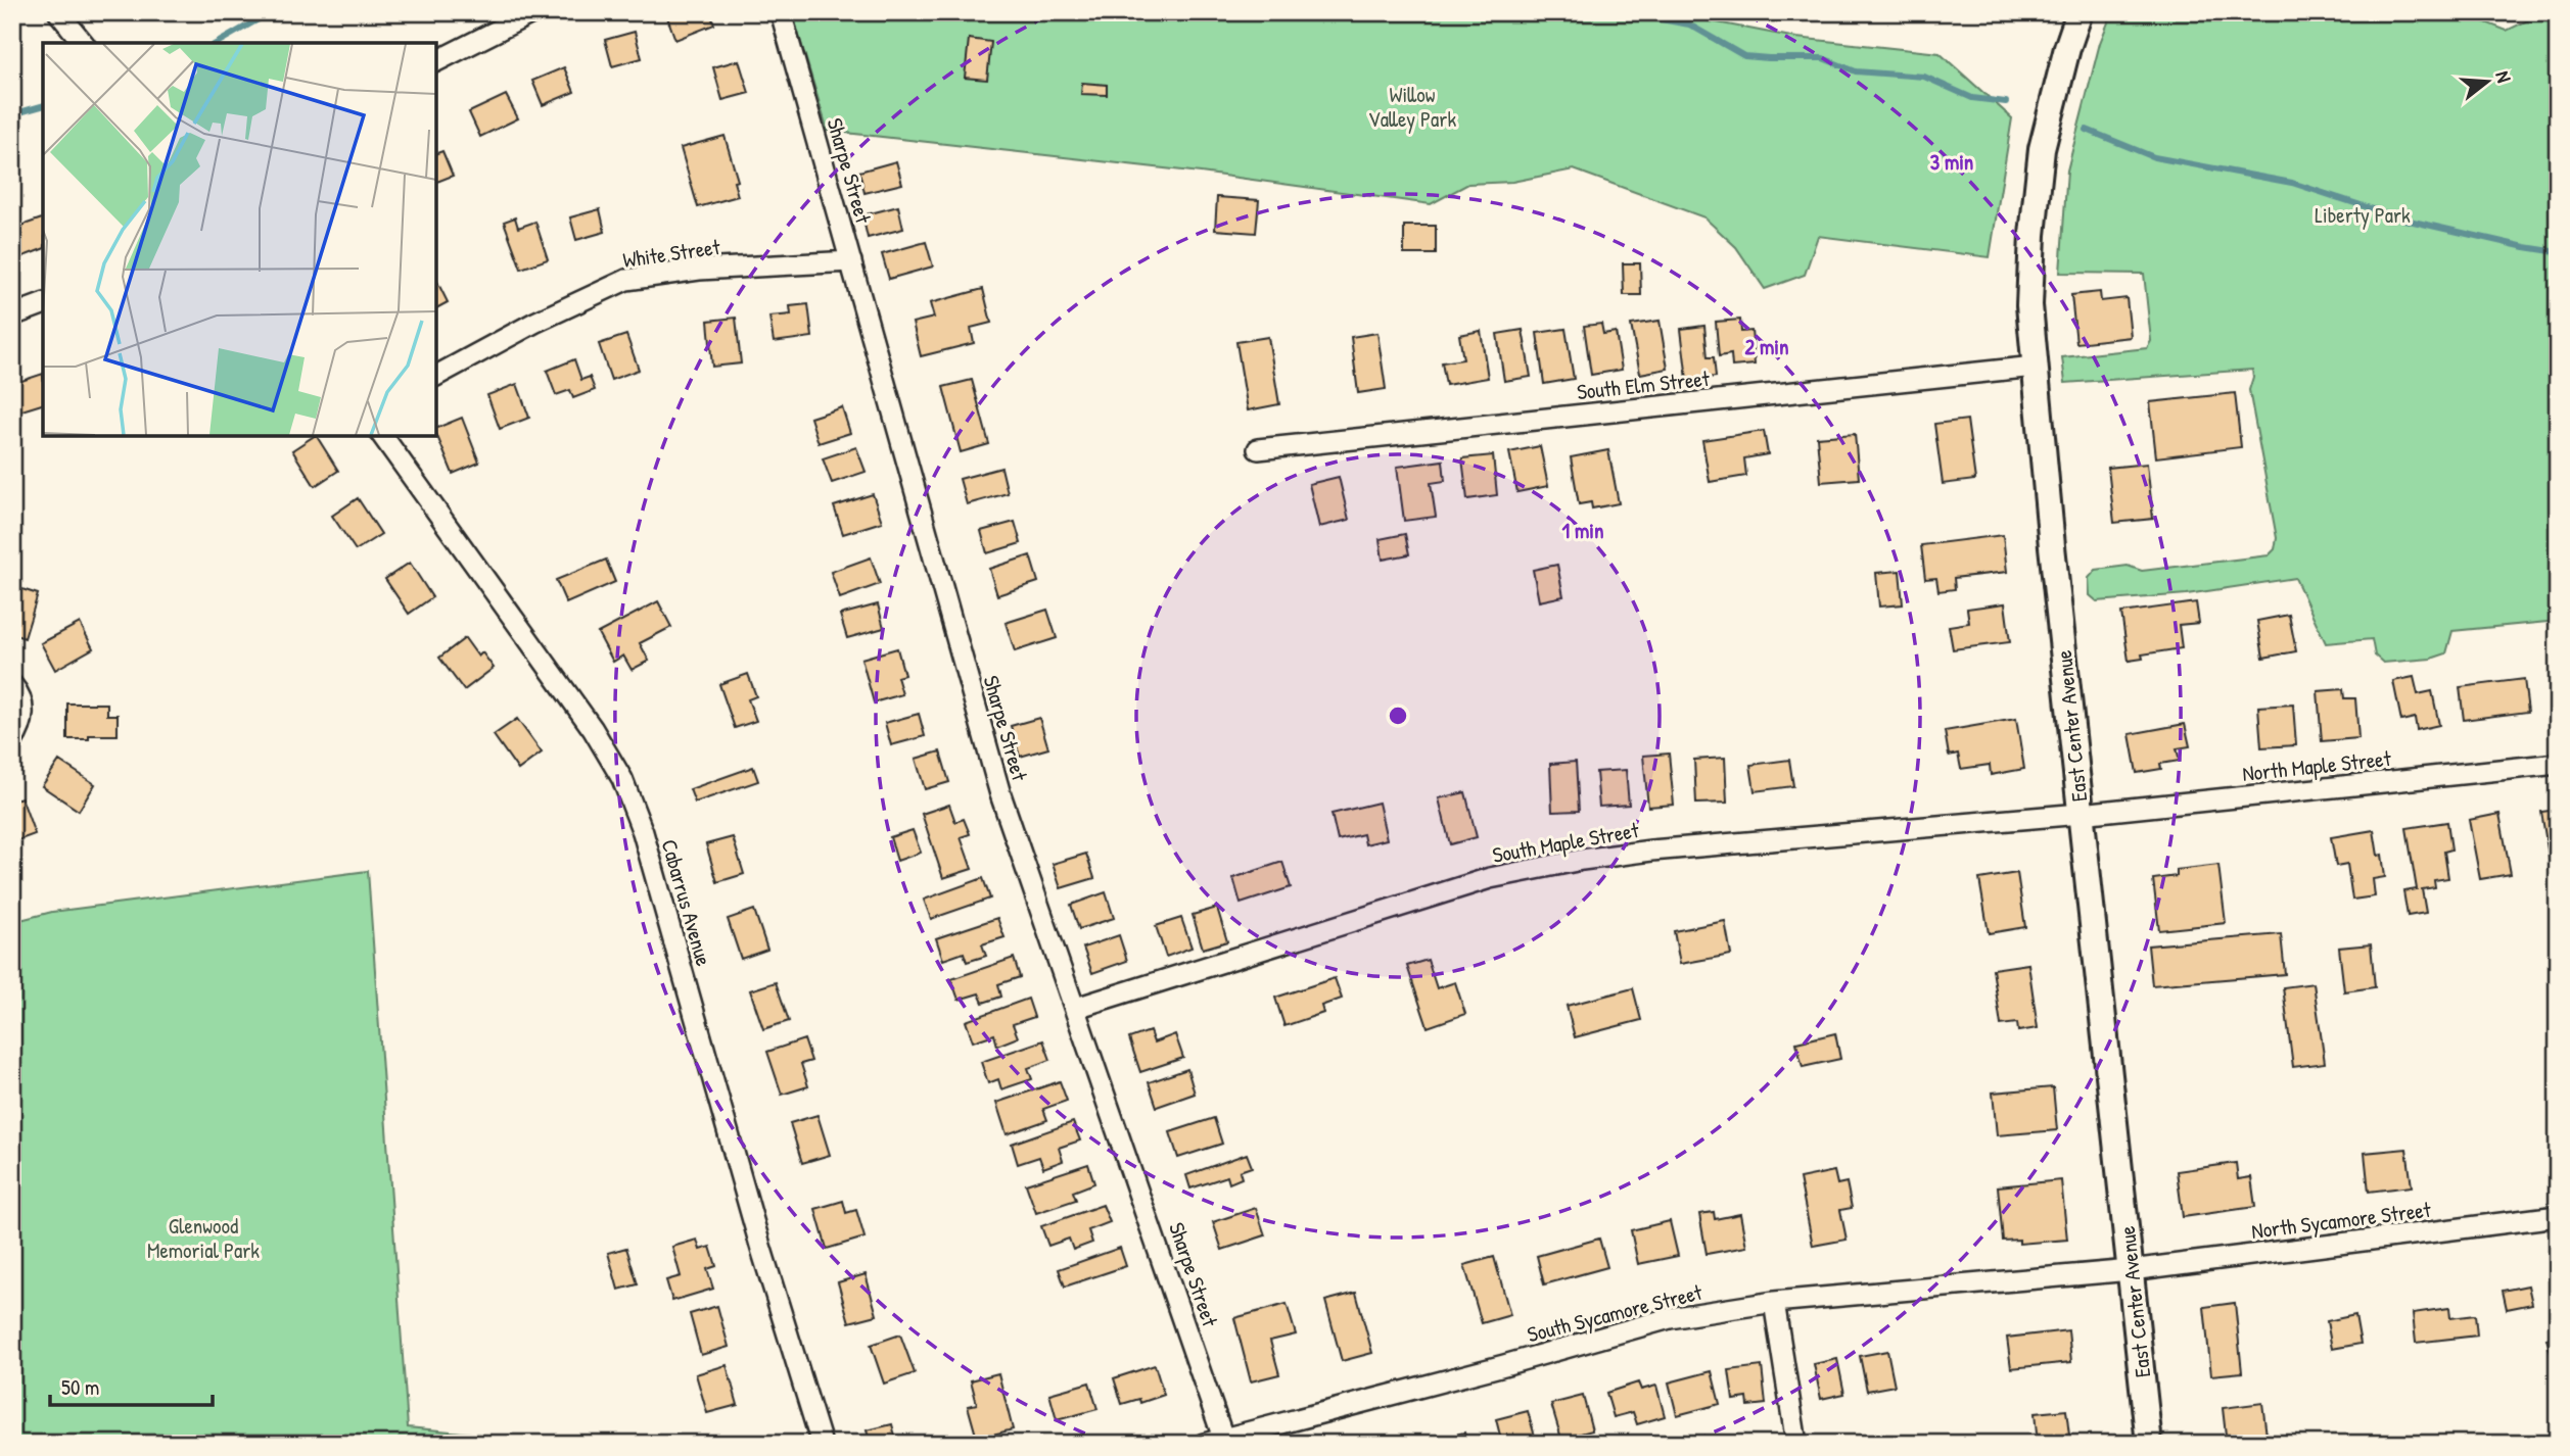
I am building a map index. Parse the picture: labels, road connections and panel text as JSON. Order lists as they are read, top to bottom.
{
  "streets": {
    "street": [
      "Sharpe Street",
      "White Street",
      "South Elm Street",
      "East Center Avenue",
      "North Maple Street",
      "South Maple Street",
      "Cabarrus Avenue",
      "North Sycamore Street",
      "South Sycamore Street"
    ]
  },
  "crossings": [
    ["Sharpe Street", "White Street"],
    ["Sharpe Street", "South Maple Street"],
    ["Sharpe Street", "South Sycamore Street"],
    ["South Elm Street", "East Center Avenue"],
    ["East Center Avenue", "North Maple Street"],
    ["East Center Avenue", "South Maple Street"],
    ["East Center Avenue", "North Sycamore Street"],
    ["East Center Avenue", "South Sycamore Street"],
    ["North Maple Street", "South Maple Street"],
    ["North Sycamore Street", "South Sycamore Street"]
  ],
  "parks": ["Willow Valley Park", "Liberty Park", "Glenwood Memorial Park"],
  "scale_bar": "50 m",
  "north": "right",
  "rings": ["3 min", "2 min", "1 min"]
}
